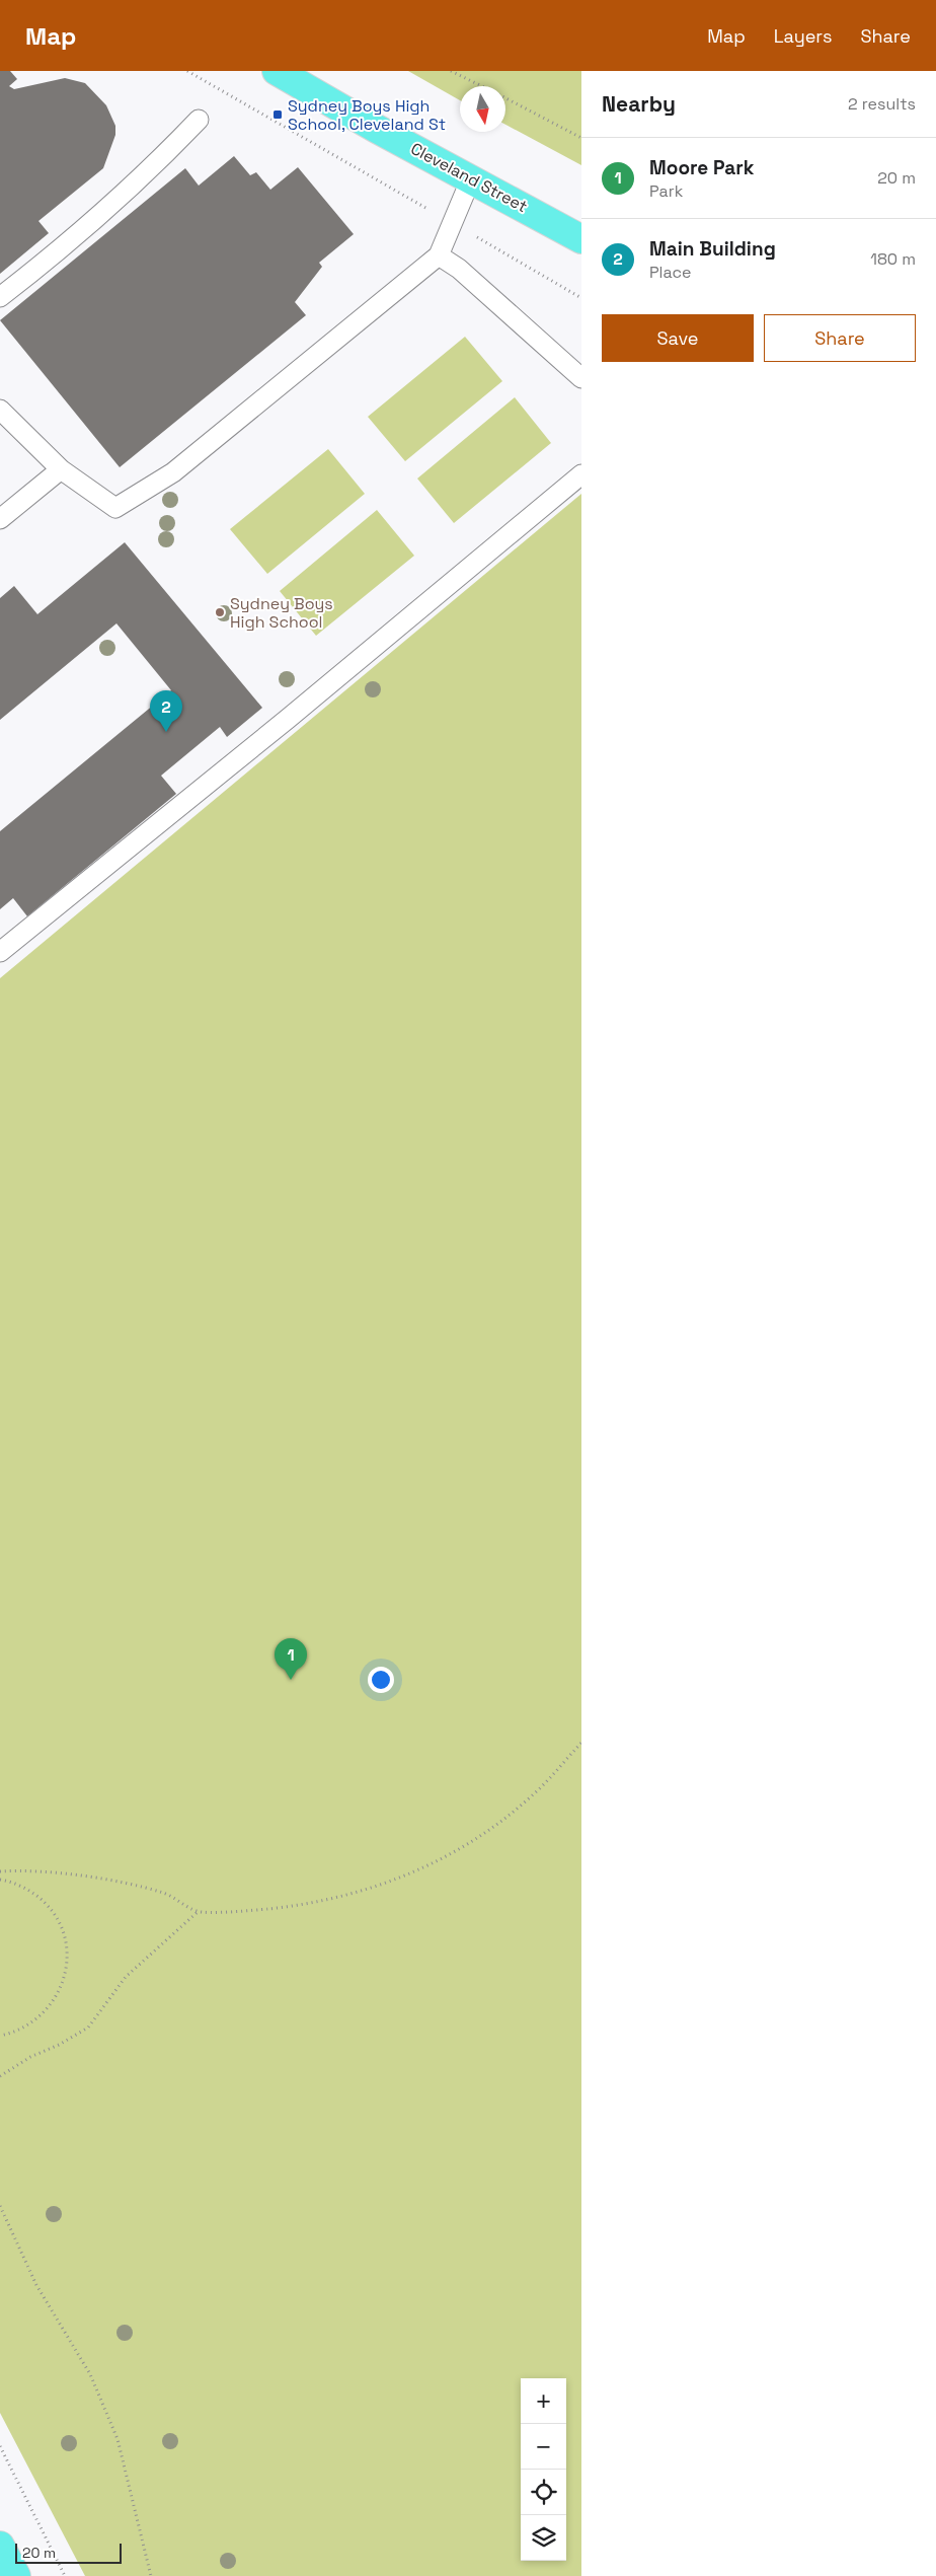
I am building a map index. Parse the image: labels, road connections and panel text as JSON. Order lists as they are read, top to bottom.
{
  "streets": {
    "main road": ["Cleveland Street"]
  },
  "places": {
    "transit": ["Sydney Boys High School, Cleveland St"],
    "other": ["Sydney Boys High School"]
  },
  "scale_bar": "20 m",
  "north": "bottom",
  "page": {
    "header": "Map",
    "nav": ["Map", "Layers", "Share"],
    "heading": ["Nearby", "2 results"],
    "list": [
      {
        "mark": "1",
        "name": "Moore Park",
        "note": "Park",
        "value": "20 m"
      },
      {
        "mark": "2",
        "name": "Main Building",
        "note": "Place",
        "value": "180 m"
      }
    ],
    "buttons": ["Save", "Share"],
    "pins": ["2", "1"],
    "map_buttons": ["+", "−"],
    "scale": "20 m"
  }
}
